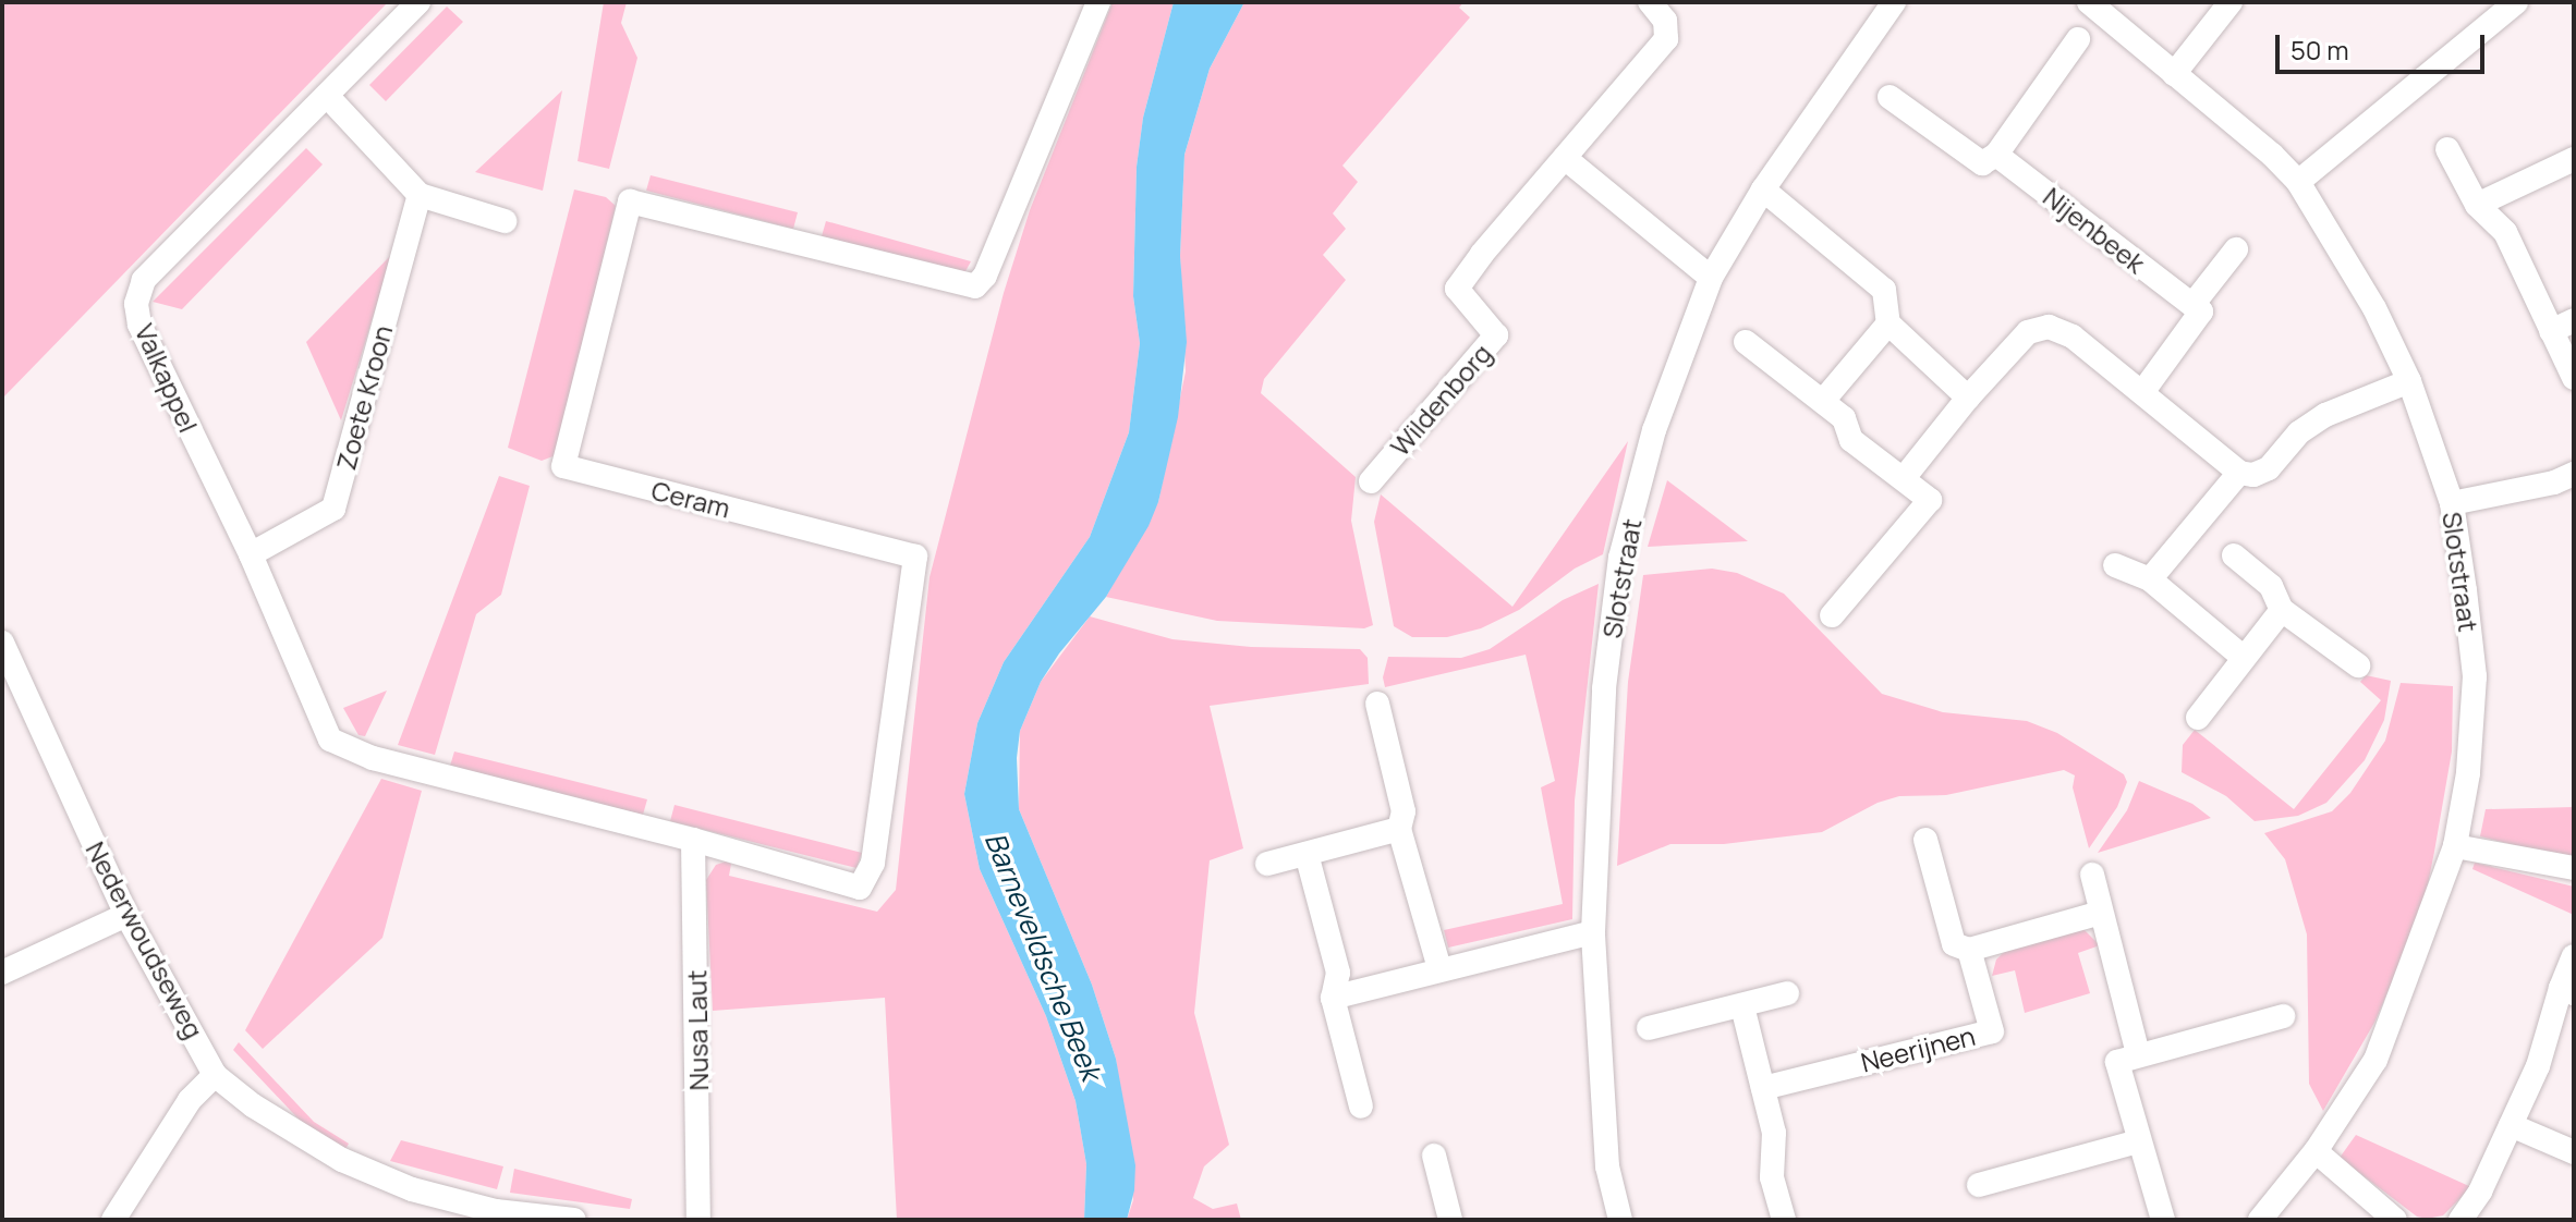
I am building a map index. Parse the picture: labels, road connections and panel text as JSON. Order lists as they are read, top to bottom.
{
  "streets": {
    "street": [
      "Nijenbeek",
      "Valkappel",
      "Zoete Kroon",
      "Wildenborg",
      "Ceram",
      "Slotstraat",
      "Nederwoudseweg",
      "Nusa Laut",
      "Neerijnen"
    ]
  },
  "crossings": [
    ["Valkappel", "Zoete Kroon"],
    ["Valkappel", "Ceram"],
    ["Ceram", "Nusa Laut"]
  ],
  "water": ["Barneveldsche Beek"],
  "scale_bar": "50 m"
}
